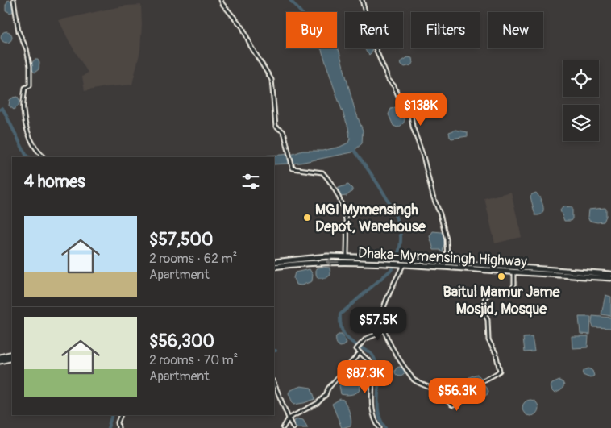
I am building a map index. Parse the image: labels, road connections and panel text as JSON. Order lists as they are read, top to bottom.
{
  "streets": {
    "highway": ["Dhaka-Mymensingh Highway"]
  },
  "places": ["MGI Mymensingh Depot, Warehouse", "Baitul Mamur Jame Mosjid, Mosque"],
  "page": {
    "chip": [
      "Buy",
      "Rent",
      "Filters",
      "New"
    ],
    "price": [
      "$138K",
      "$57.5K",
      "$87.3K",
      "$56.3K"
    ],
    "heading": "4 homes",
    "list": [
      {
        "name": "$57,500",
        "note": "2 rooms · 62 m² · Apartment"
      },
      {
        "name": "$56,300",
        "note": "2 rooms · 70 m² · Apartment"
      }
    ]
  }
}
